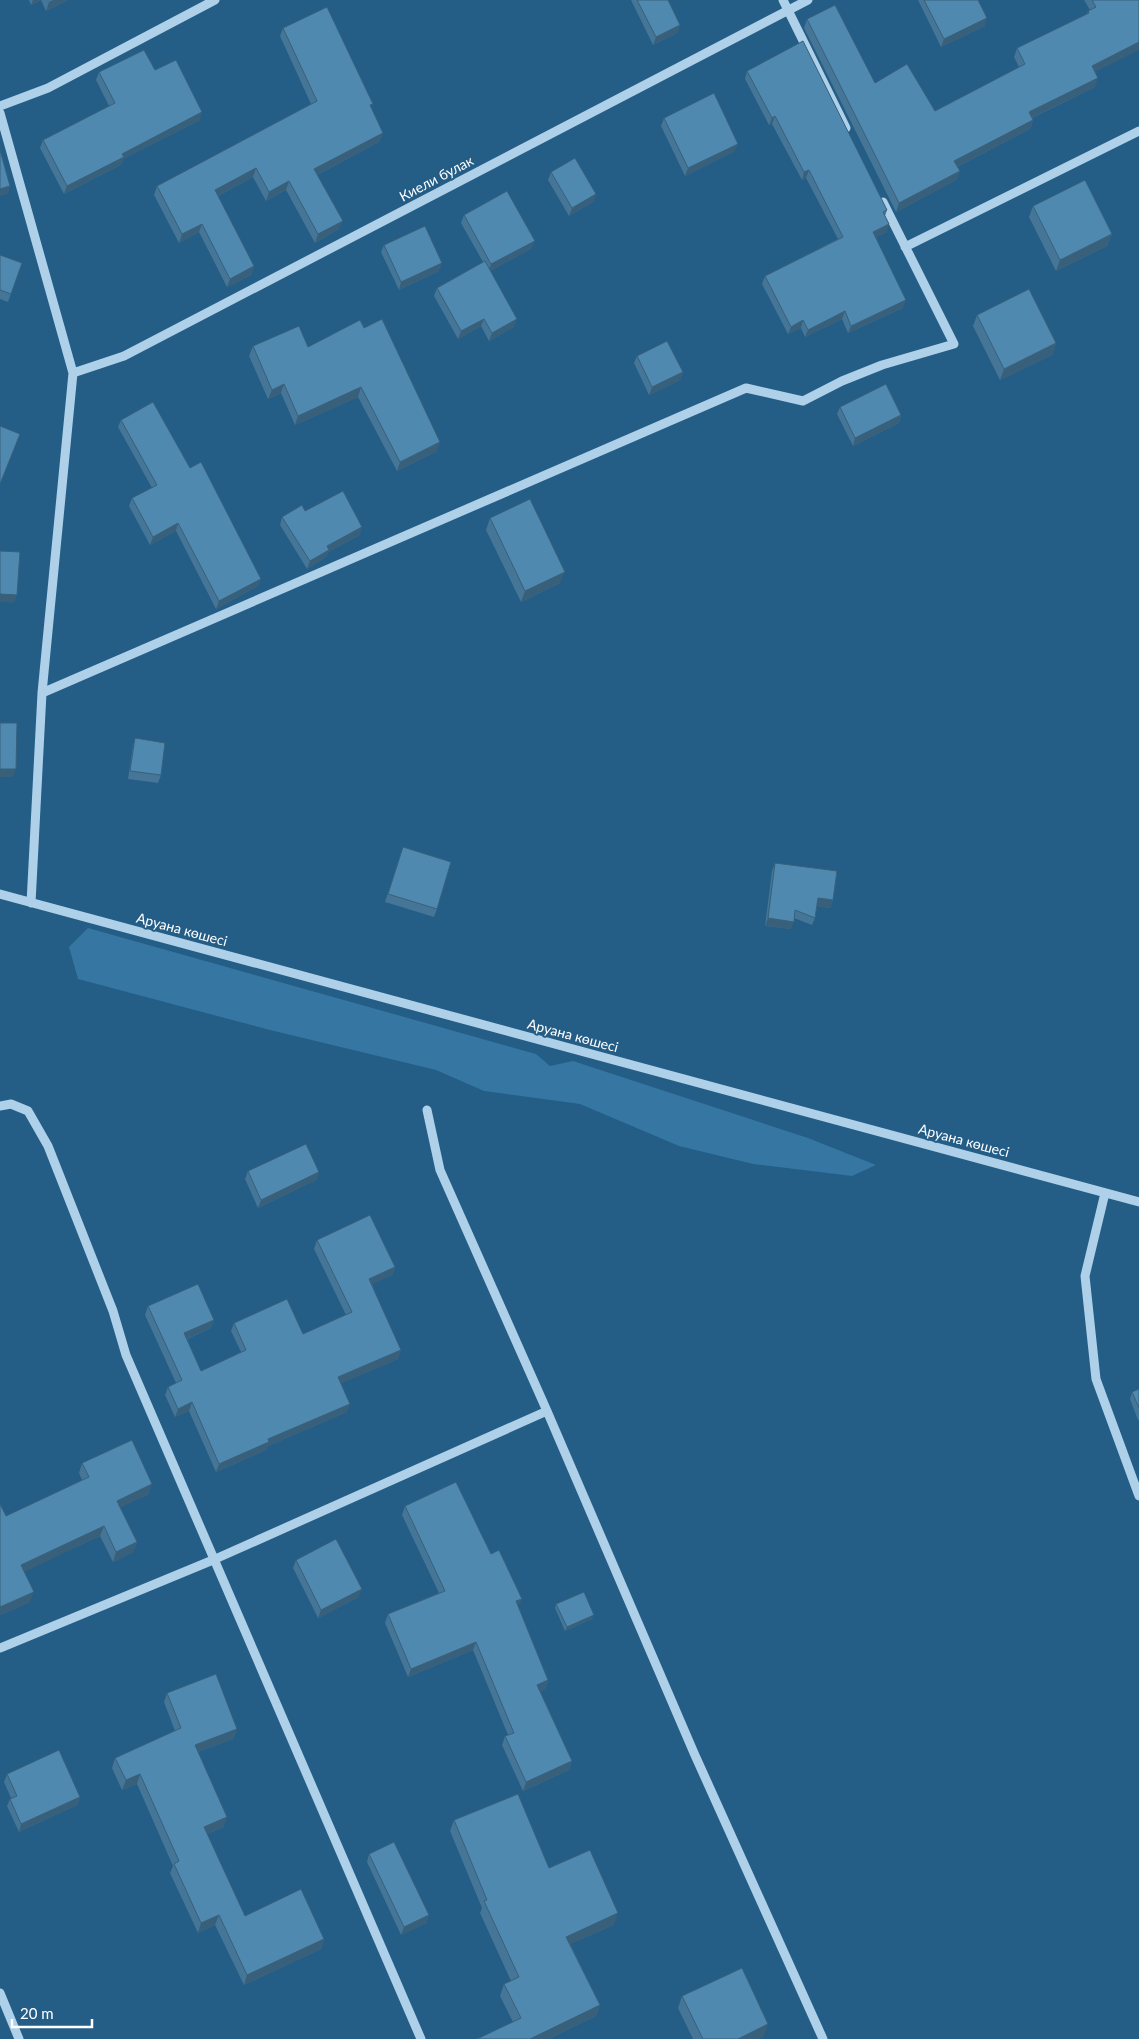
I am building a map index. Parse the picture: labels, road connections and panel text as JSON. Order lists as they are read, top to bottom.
{
  "streets": {
    "street": ["Киели булак", "Аруана көшесі"]
  },
  "scale_bar": "20 m"
}
